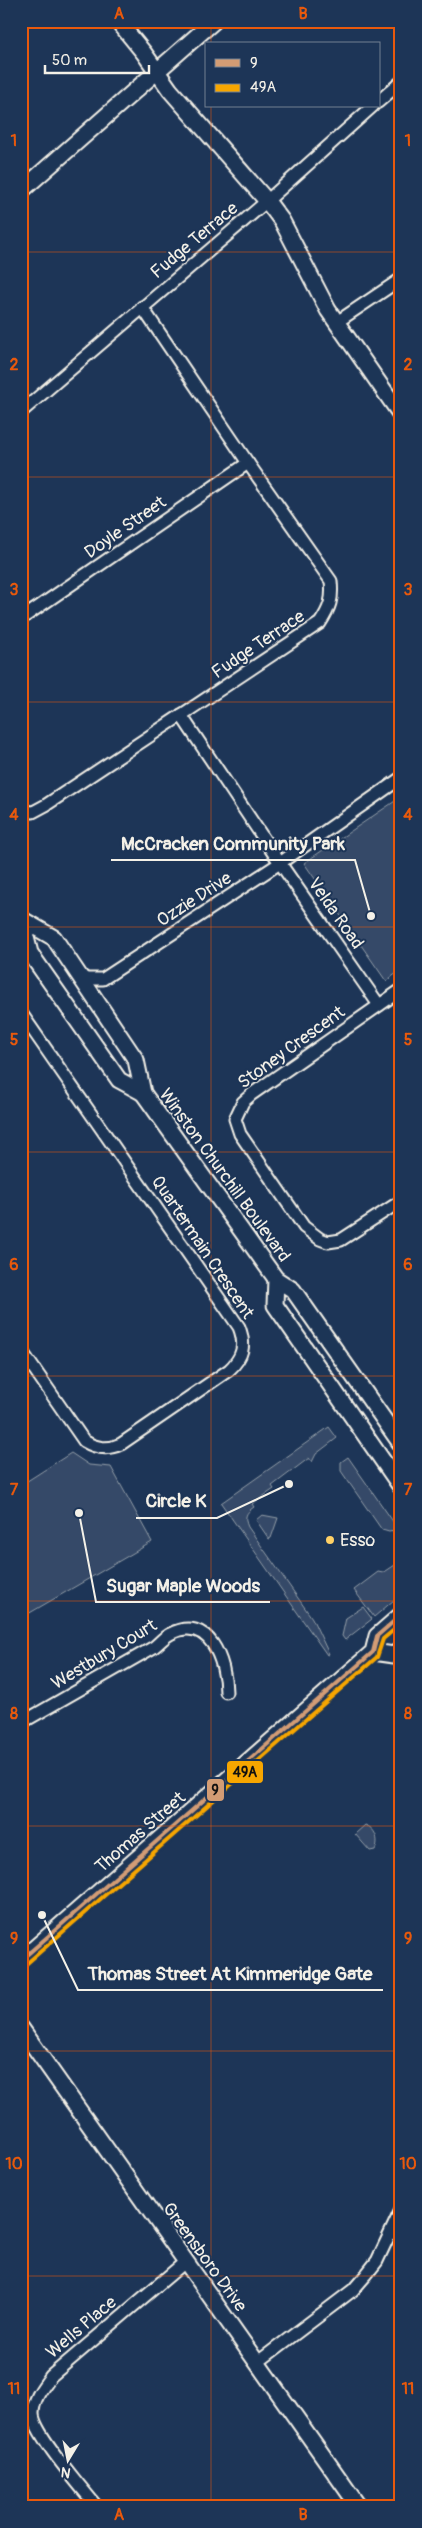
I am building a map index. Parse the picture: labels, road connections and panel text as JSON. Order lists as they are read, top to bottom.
{
  "streets": {
    "street": [
      "Fudge Terrace",
      "Doyle Street",
      "Ozzie Drive",
      "Velda Road",
      "Stoney Crescent",
      "Winston Churchill Boulevard",
      "Quartermain Crescent",
      "Westbury Court",
      "Thomas Street",
      "Greensboro Drive",
      "Wells Place"
    ]
  },
  "crossings": [
    ["Fudge Terrace", "Doyle Street"],
    ["Fudge Terrace", "Velda Road"],
    ["Ozzie Drive", "Velda Road"],
    ["Velda Road", "Stoney Crescent"],
    ["Greensboro Drive", "Wells Place"]
  ],
  "places": [
    "McCracken Community Park",
    "Circle K",
    "Sugar Maple Woods",
    "Esso",
    "Thomas Street At Kimmeridge Gate"
  ],
  "lines": ["transit line 9", "transit line 49A"],
  "legend": ["9", "49A"],
  "scale_bar": "50 m",
  "north": "bottom",
  "grid": {
    "columns": ["A", "B"],
    "rows": [
      "1",
      "2",
      "3",
      "4",
      "5",
      "6",
      "7",
      "8",
      "9",
      "10",
      "11"
    ]
  }
}
